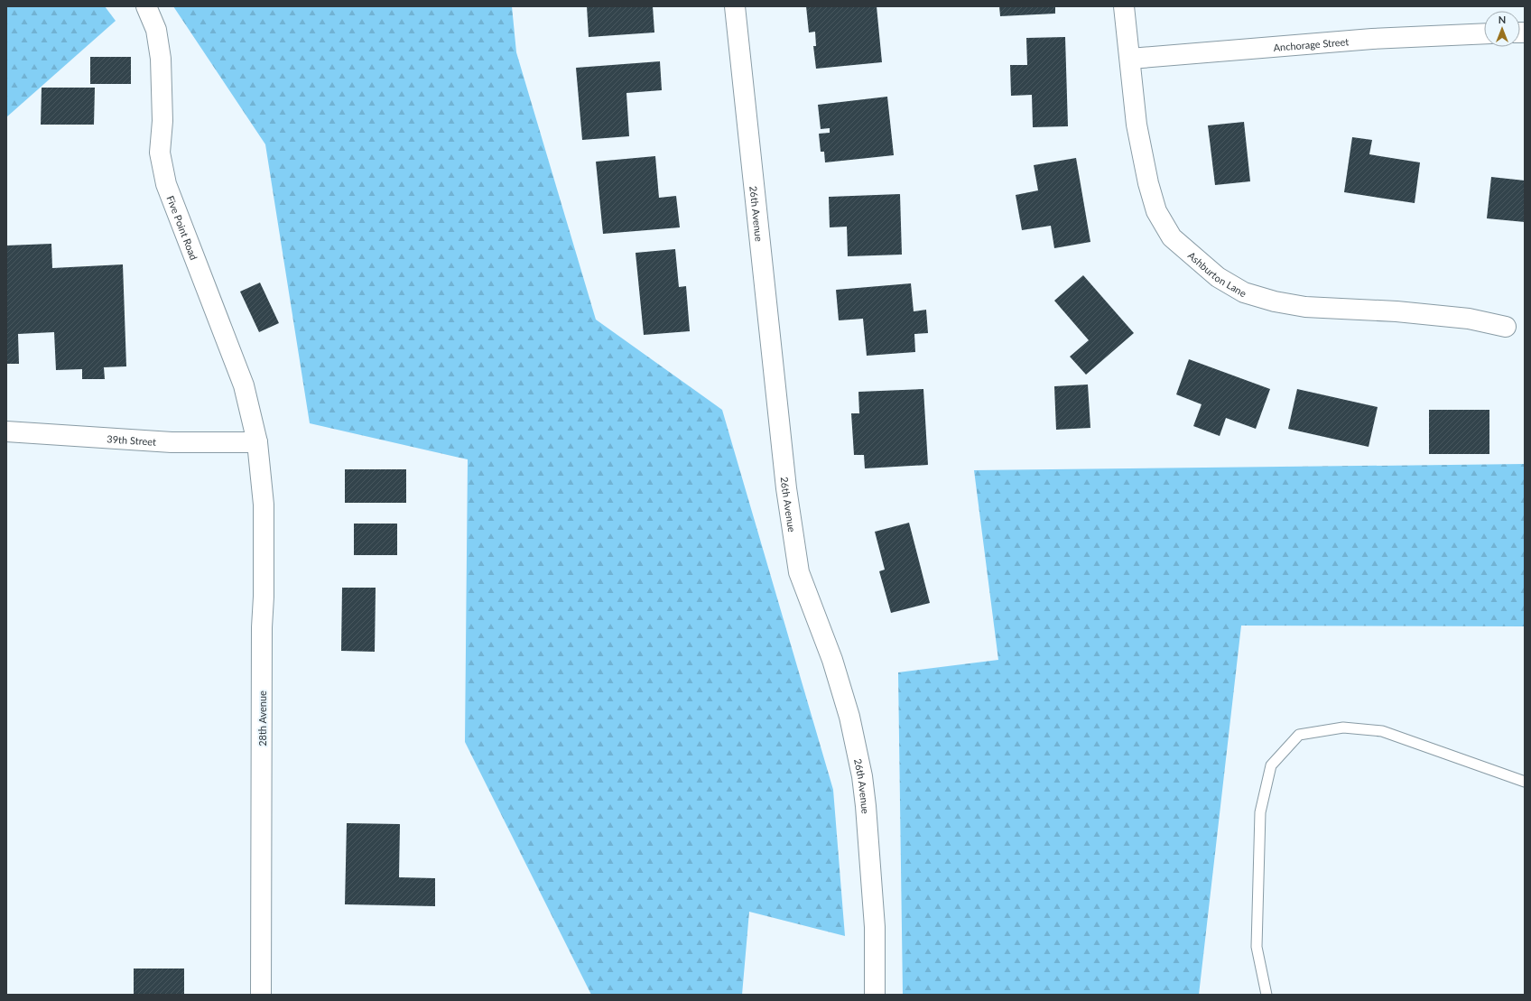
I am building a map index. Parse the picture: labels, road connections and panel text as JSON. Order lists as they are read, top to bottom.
{
  "streets": {
    "street": [
      "Anchorage Street",
      "26th Avenue",
      "Five Point Road",
      "Ashburton Lane",
      "39th Street",
      "28th Avenue"
    ]
  },
  "crossings": [
    ["Anchorage Street", "Ashburton Lane"],
    ["Five Point Road", "39th Street"],
    ["Five Point Road", "28th Avenue"],
    ["39th Street", "28th Avenue"]
  ],
  "north": "top"
}
